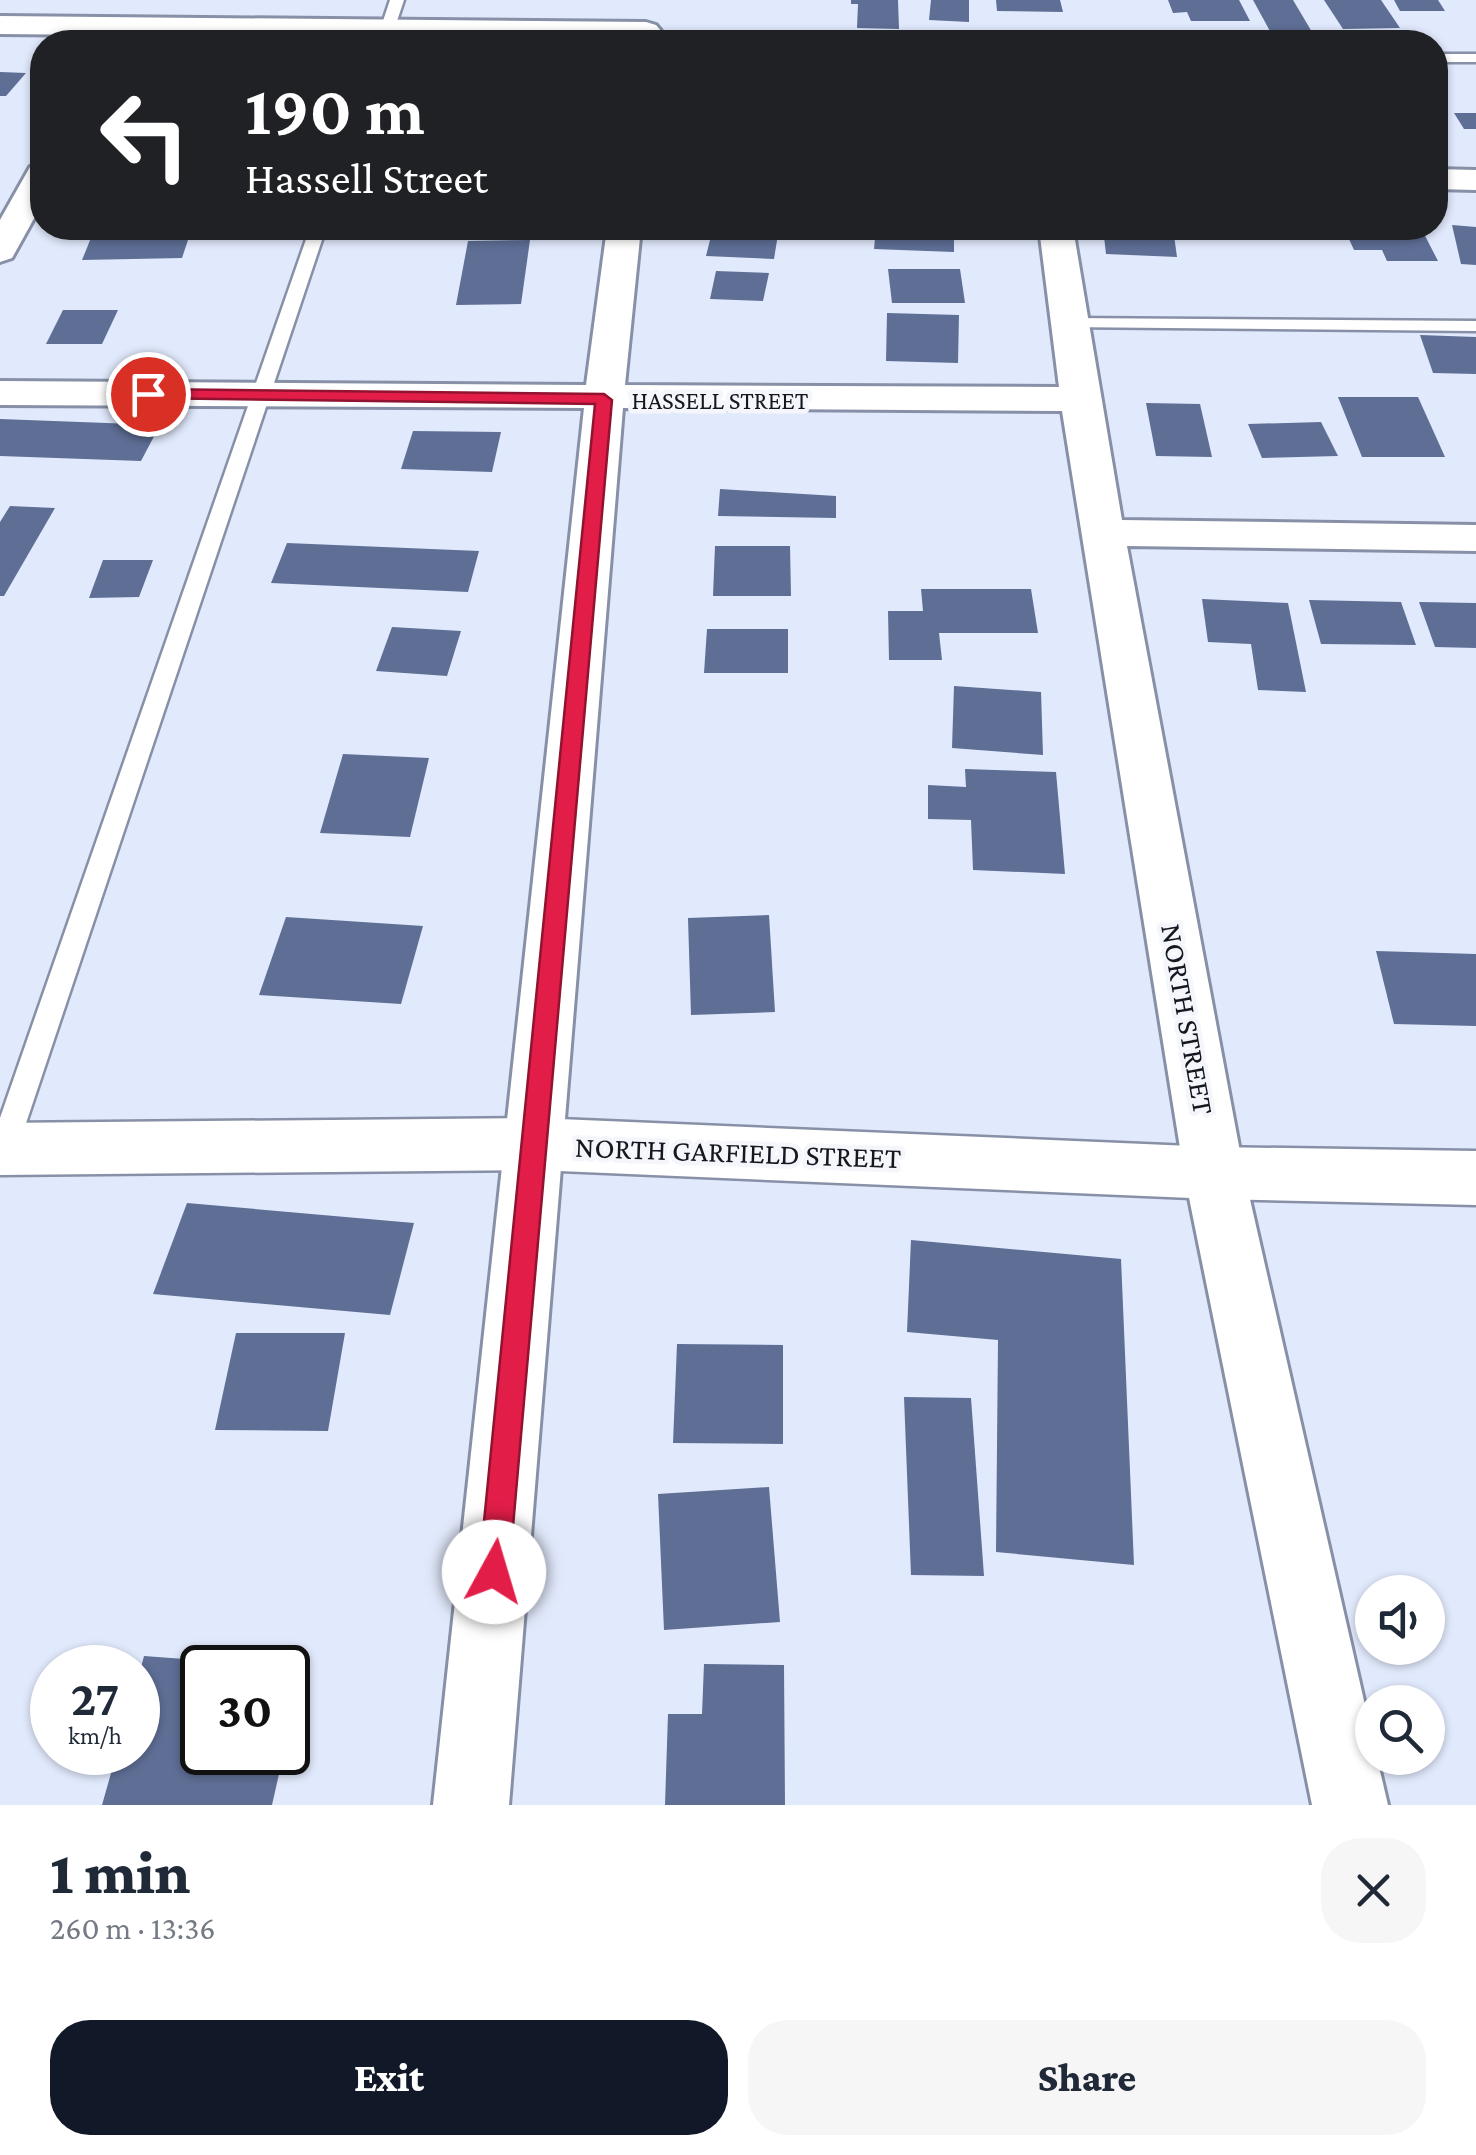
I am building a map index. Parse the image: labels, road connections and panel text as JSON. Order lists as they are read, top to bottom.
{
  "streets": {
    "street": ["HASSELL STREET", "NORTH STREET", "NORTH GARFIELD STREET"]
  },
  "crossings": [
    ["HASSELL STREET", "NORTH STREET"],
    ["NORTH STREET", "NORTH GARFIELD STREET"]
  ],
  "page": {
    "turn": ["190 m", "Hassell Street"],
    "speed": "27 km/h",
    "limit": "30",
    "heading": ["1 min", "260 m · 13:36"],
    "buttons": ["Exit", "Share"]
  }
}
